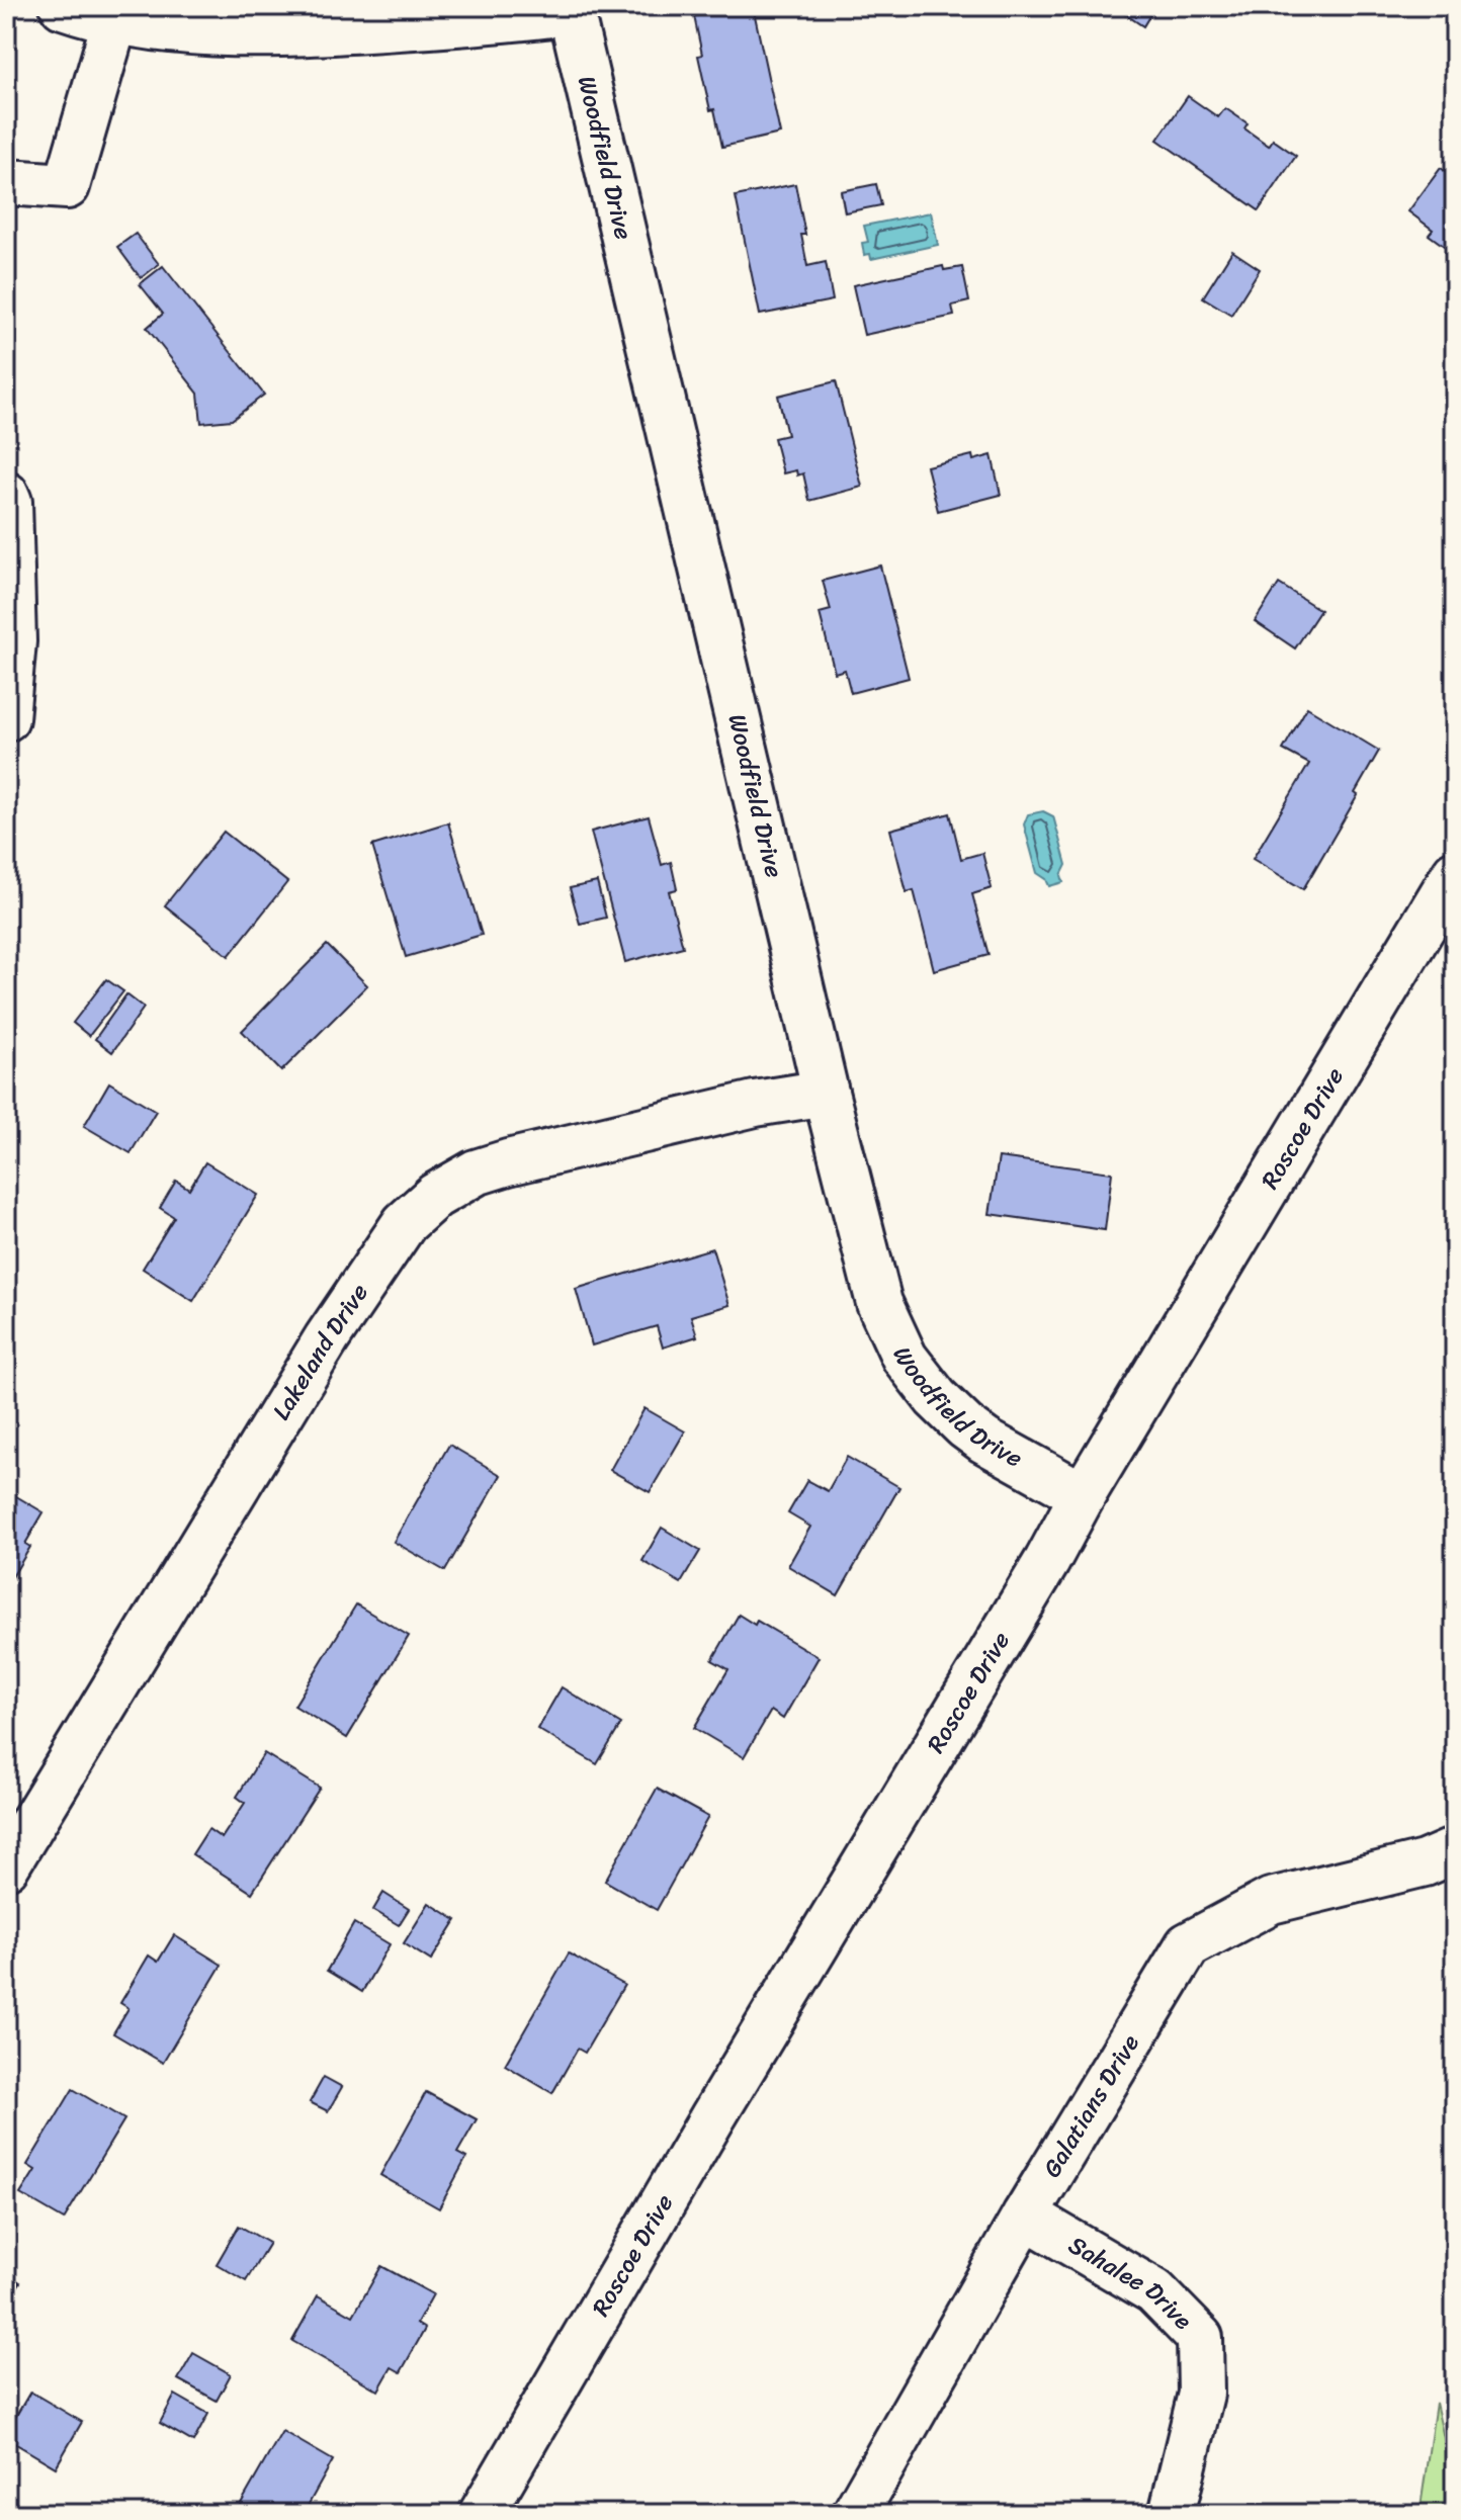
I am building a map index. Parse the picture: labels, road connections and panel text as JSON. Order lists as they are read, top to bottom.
{
  "streets": {
    "street": [
      "Woodfield Drive",
      "Roscoe Drive",
      "Lakeland Drive",
      "Galatians Drive",
      "Sahalee Drive"
    ]
  },
  "crossings": [
    ["Woodfield Drive", "Roscoe Drive"],
    ["Woodfield Drive", "Lakeland Drive"],
    ["Galatians Drive", "Sahalee Drive"]
  ]
}
